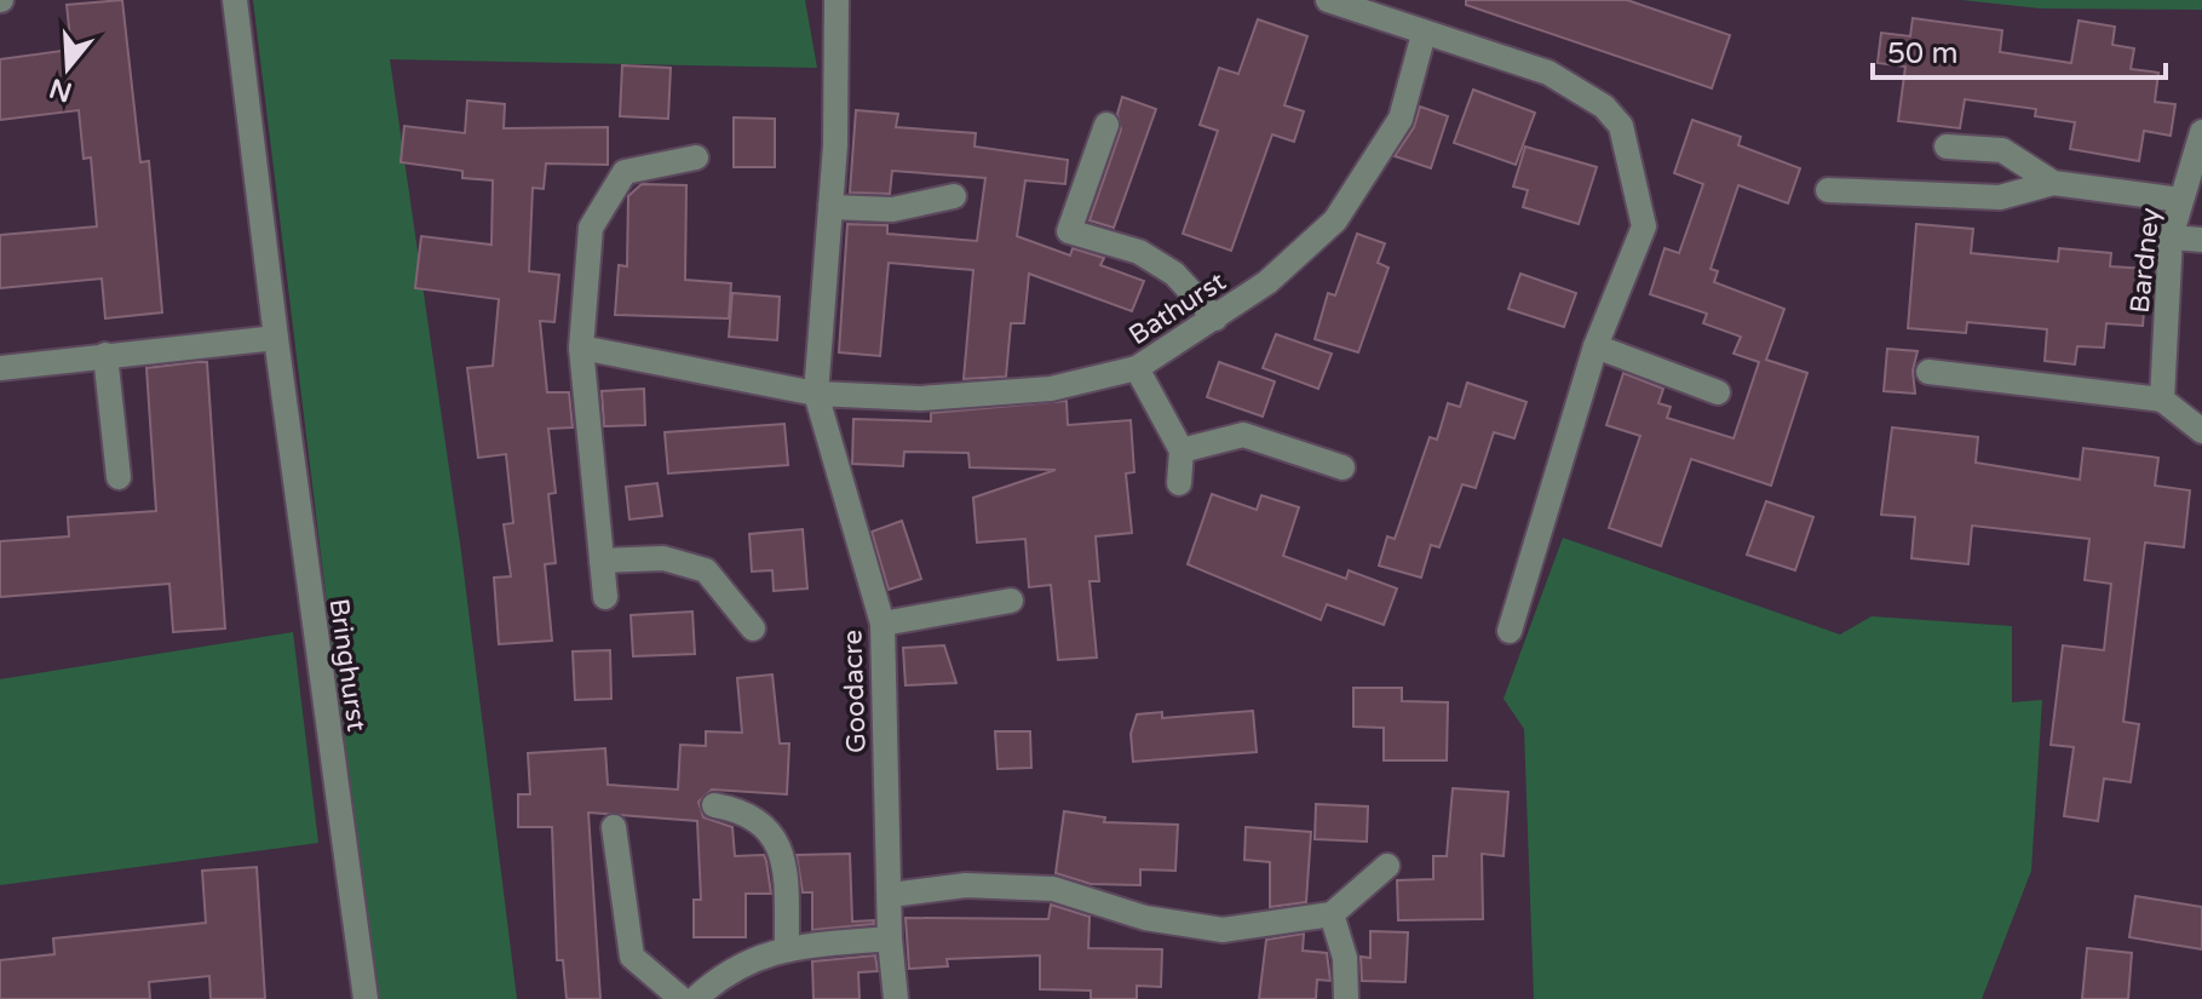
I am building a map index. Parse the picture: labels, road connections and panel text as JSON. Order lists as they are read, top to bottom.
{
  "streets": {
    "street": [
      "Bardney",
      "Bathurst",
      "Bringhurst",
      "Goodacre"
    ]
  },
  "crossings": [
    ["Bathurst", "Goodacre"]
  ],
  "scale_bar": "50 m",
  "north": "bottom"
}
